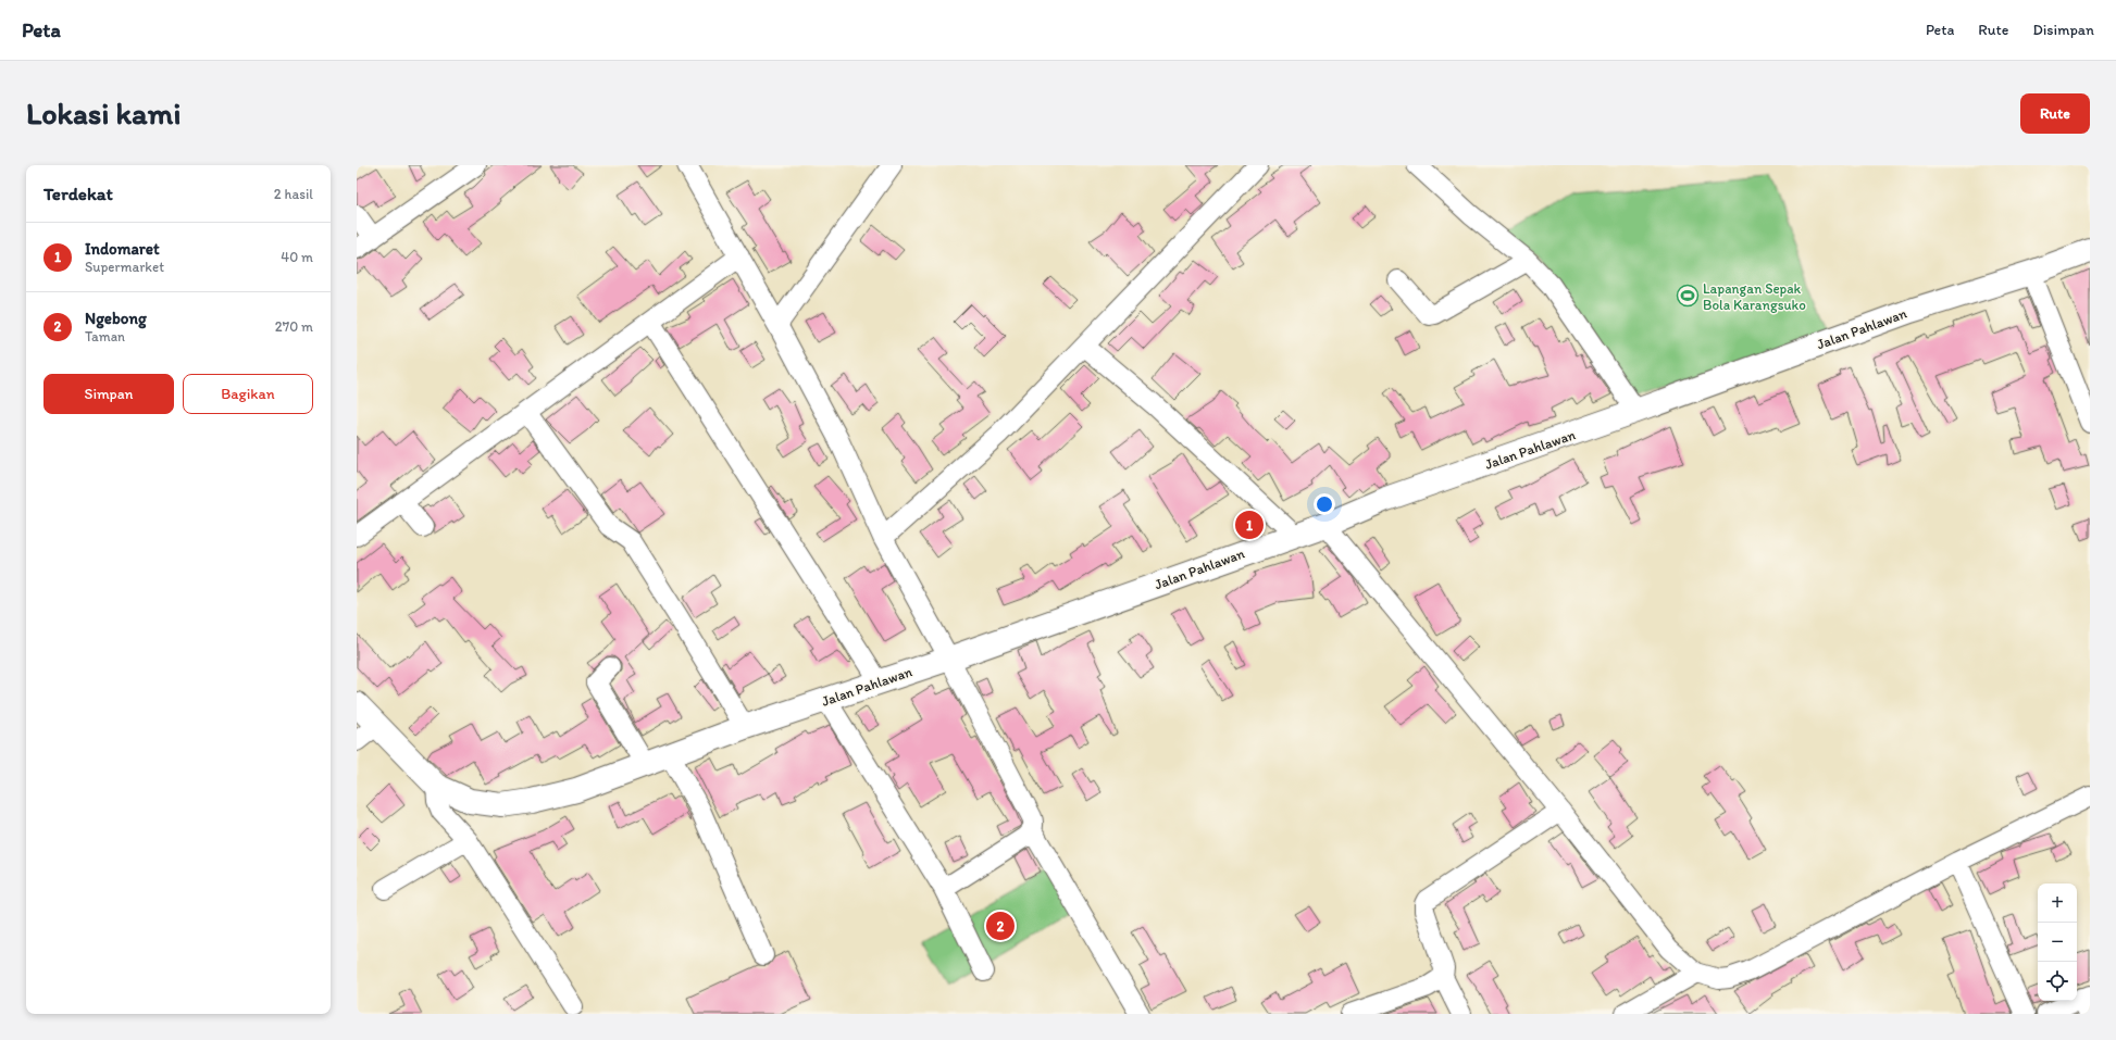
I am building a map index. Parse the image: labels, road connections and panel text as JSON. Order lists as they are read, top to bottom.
{
  "streets": {
    "highway": ["Jalan Pahlawan"]
  },
  "places": {
    "sports": ["Lapangan Sepak Bola Karangsuko"]
  },
  "page": {
    "header": "Peta",
    "nav": ["Peta", "Rute", "Disimpan"],
    "buttons": [
      "Rute",
      ["Simpan", "Bagikan"]
    ],
    "title": "Lokasi kami",
    "heading": ["Terdekat", "2 hasil"],
    "list": [
      {
        "mark": "1",
        "name": "Indomaret",
        "note": "Supermarket",
        "value": "40 m"
      },
      {
        "mark": "2",
        "name": "Ngebong",
        "note": "Taman",
        "value": "270 m"
      }
    ],
    "pins": ["1", "2"],
    "map_buttons": ["+", "−"]
  }
}
